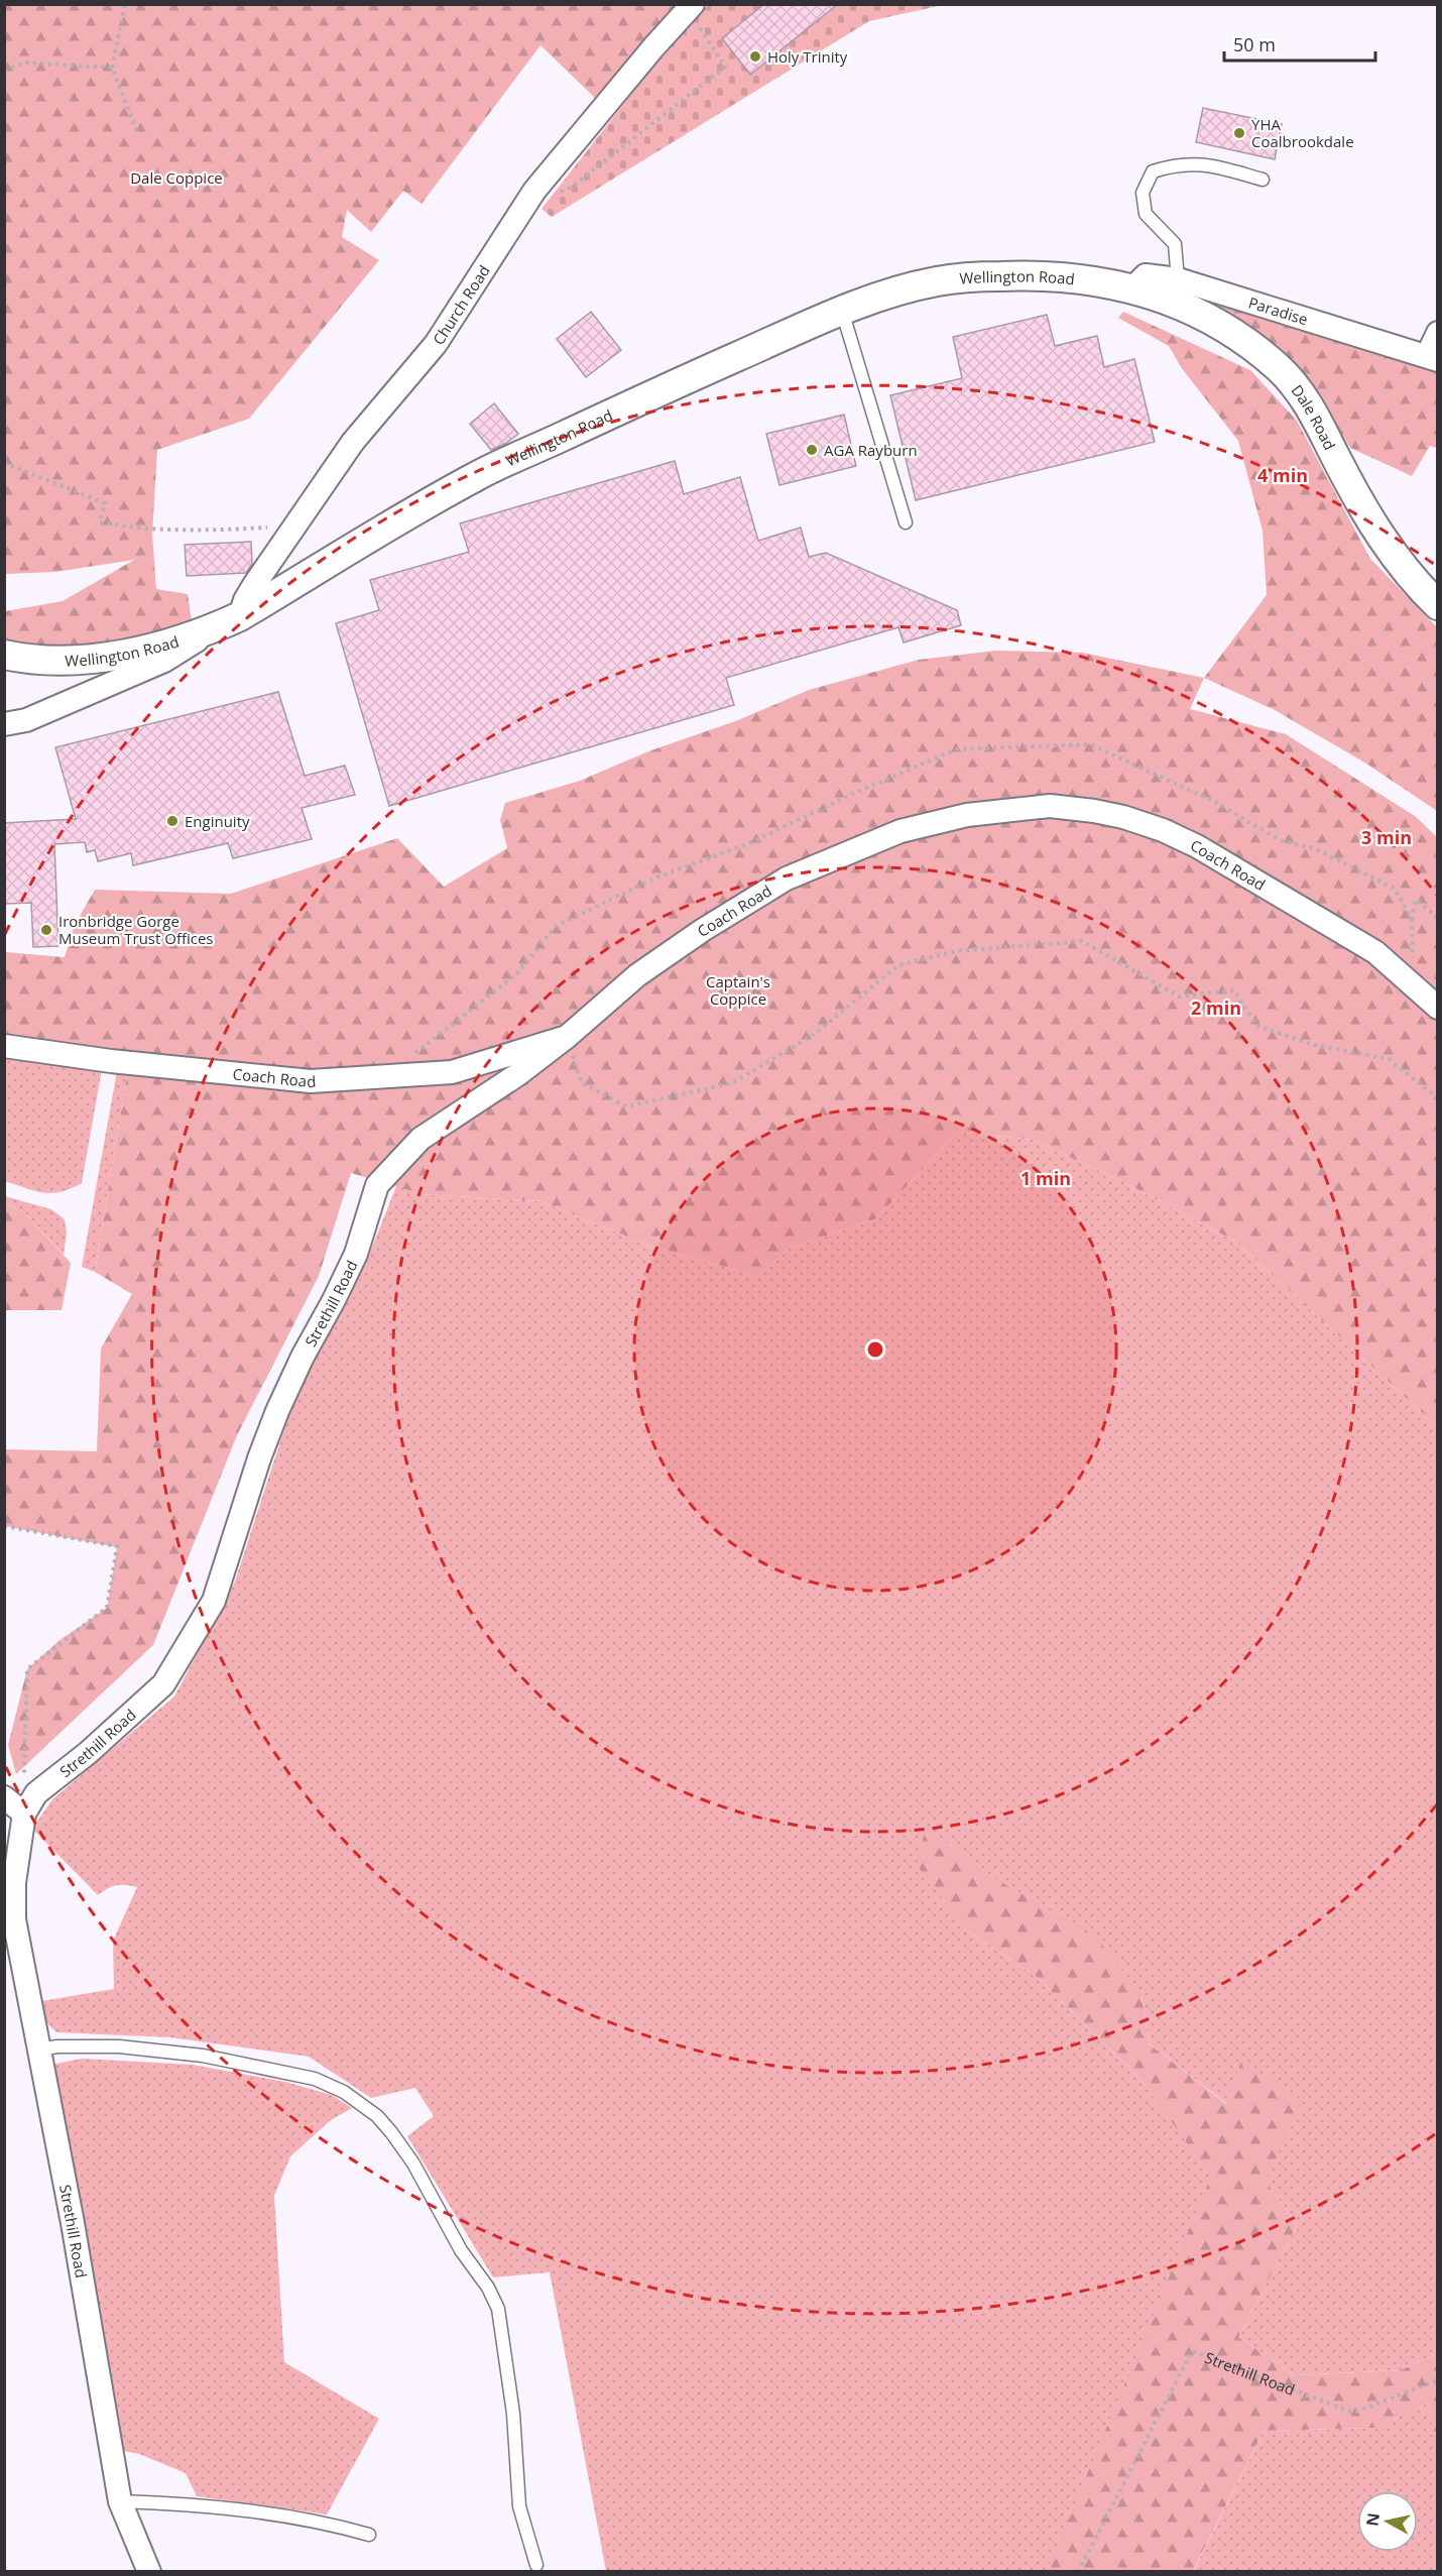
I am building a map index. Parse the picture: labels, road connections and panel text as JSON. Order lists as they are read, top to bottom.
{
  "streets": {
    "street": [
      "Wellington Road",
      "Church Road",
      "Paradise",
      "Dale Road",
      "Coach Road",
      "Strethill Road"
    ]
  },
  "crossings": [
    ["Wellington Road", "Church Road"],
    ["Wellington Road", "Paradise"],
    ["Wellington Road", "Dale Road"],
    ["Paradise", "Dale Road"],
    ["Coach Road", "Strethill Road"]
  ],
  "parks": ["Dale Coppice", "Captain's Coppice"],
  "places": [
    "Holy Trinity",
    "YHA Coalbrookdale",
    "AGA Rayburn",
    "Enginuity",
    "Ironbridge Gorge Museum Trust Offices"
  ],
  "scale_bar": "50 m",
  "north": "left",
  "rings": [
    "4 min",
    "3 min",
    "2 min",
    "1 min"
  ]
}
